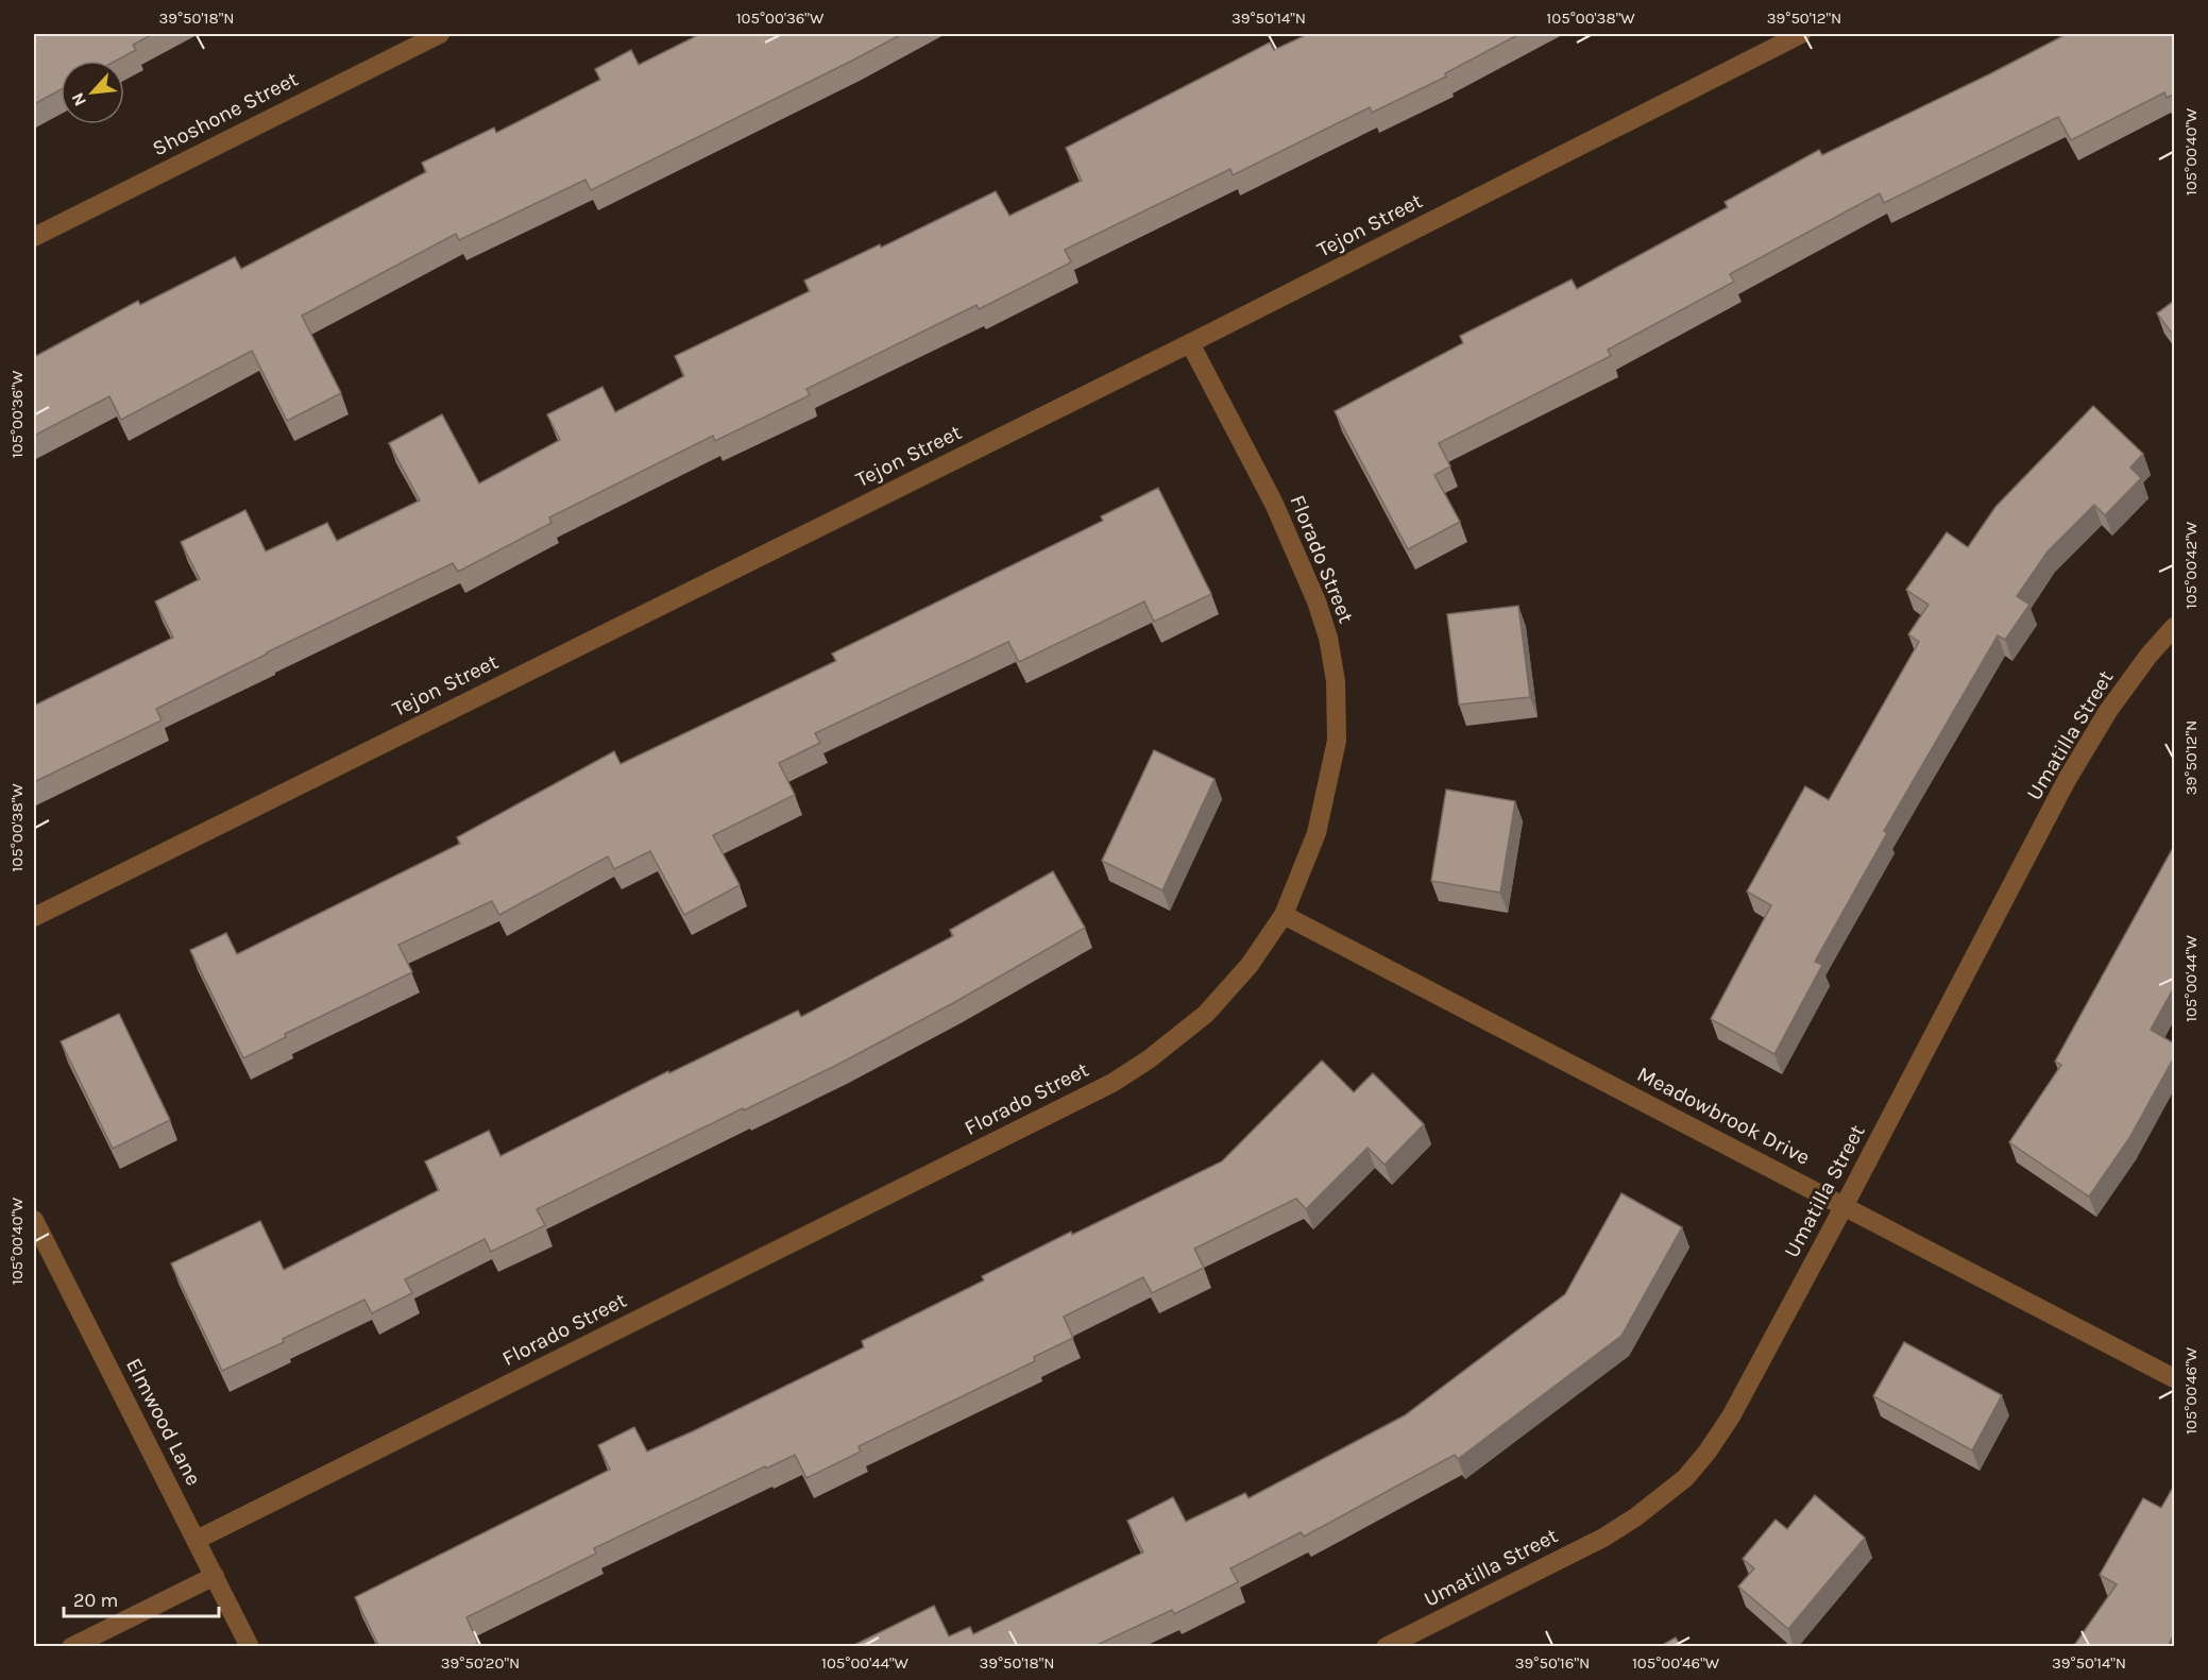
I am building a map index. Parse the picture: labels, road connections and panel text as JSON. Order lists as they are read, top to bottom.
{
  "streets": {
    "street": [
      "Shoshone Street",
      "Tejon Street",
      "Florado Street",
      "Umatilla Street",
      "Meadowbrook Drive",
      "Elmwood Lane"
    ]
  },
  "crossings": [
    ["Tejon Street", "Florado Street"],
    ["Florado Street", "Meadowbrook Drive"],
    ["Florado Street", "Elmwood Lane"],
    ["Umatilla Street", "Meadowbrook Drive"]
  ],
  "scale_bar": "20 m",
  "north": "bottom left",
  "coordinates": [
    "39°50'18\"N",
    "105°00'36\"W",
    "39°50'14\"N",
    "105°00'38\"W",
    "39°50'12\"N",
    "105°00'40\"W",
    "105°00'42\"W",
    "105°00'44\"W",
    "105°00'46\"W",
    "39°50'20\"N",
    "39°50'16\"N"
  ]
}
